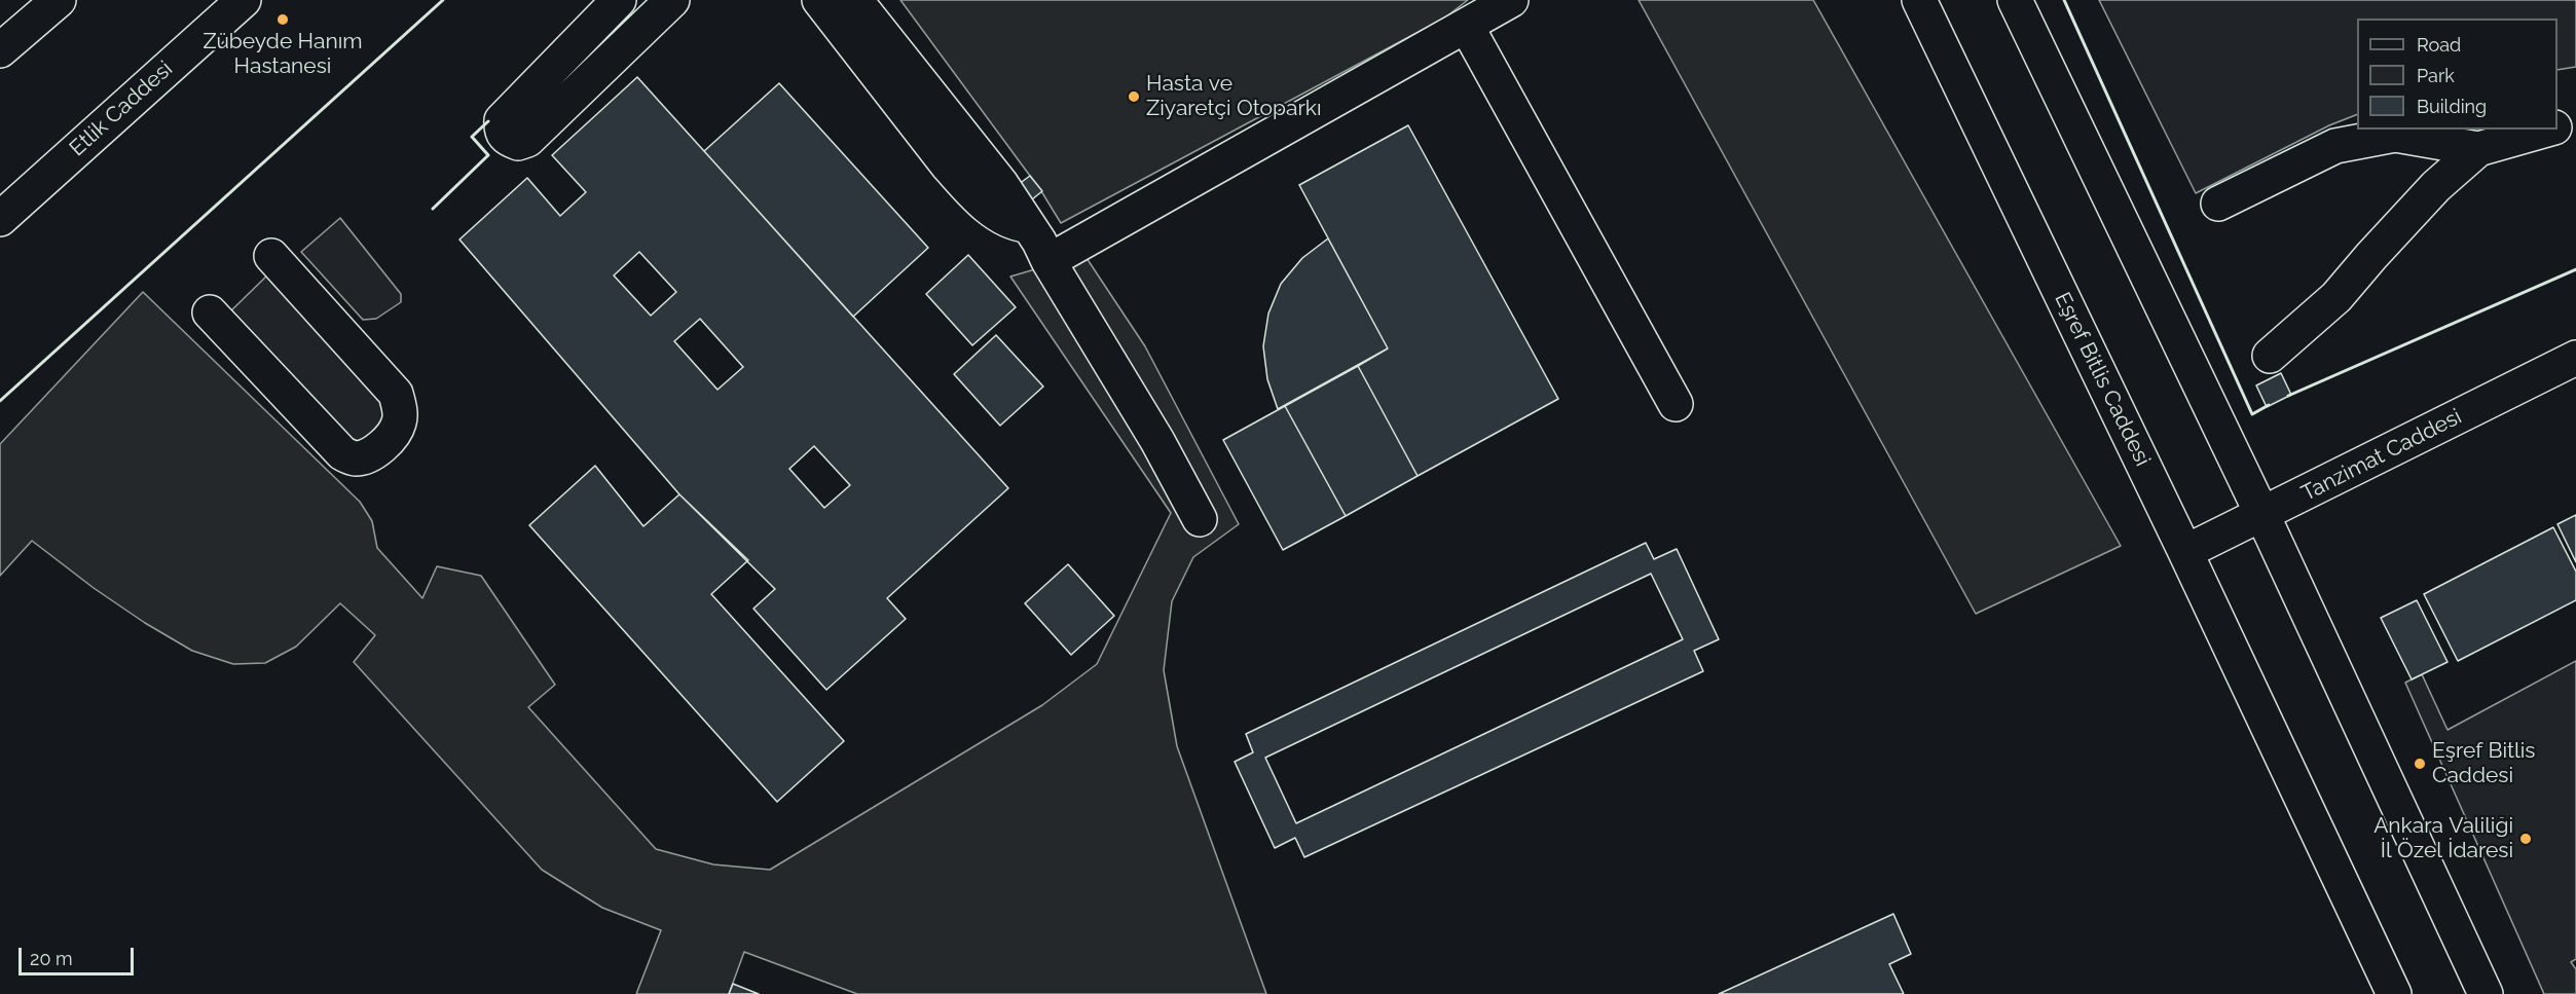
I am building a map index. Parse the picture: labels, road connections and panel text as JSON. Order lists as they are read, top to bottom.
{
  "streets": {
    "main road": ["Etlik Caddesi", "Eşref Bitlis Caddesi", "Tanzimat Caddesi"]
  },
  "crossings": [
    ["Eşref Bitlis Caddesi", "Tanzimat Caddesi"]
  ],
  "places": [
    "Zübeyde Hanım Hastanesi",
    "Hasta ve Ziyaretçi Otoparkı",
    "Eşref Bitlis Caddesi",
    "Ankara Valiliği İl Özel İdaresi"
  ],
  "legend": ["Road", "Park", "Building"],
  "scale_bar": "20 m"
}
